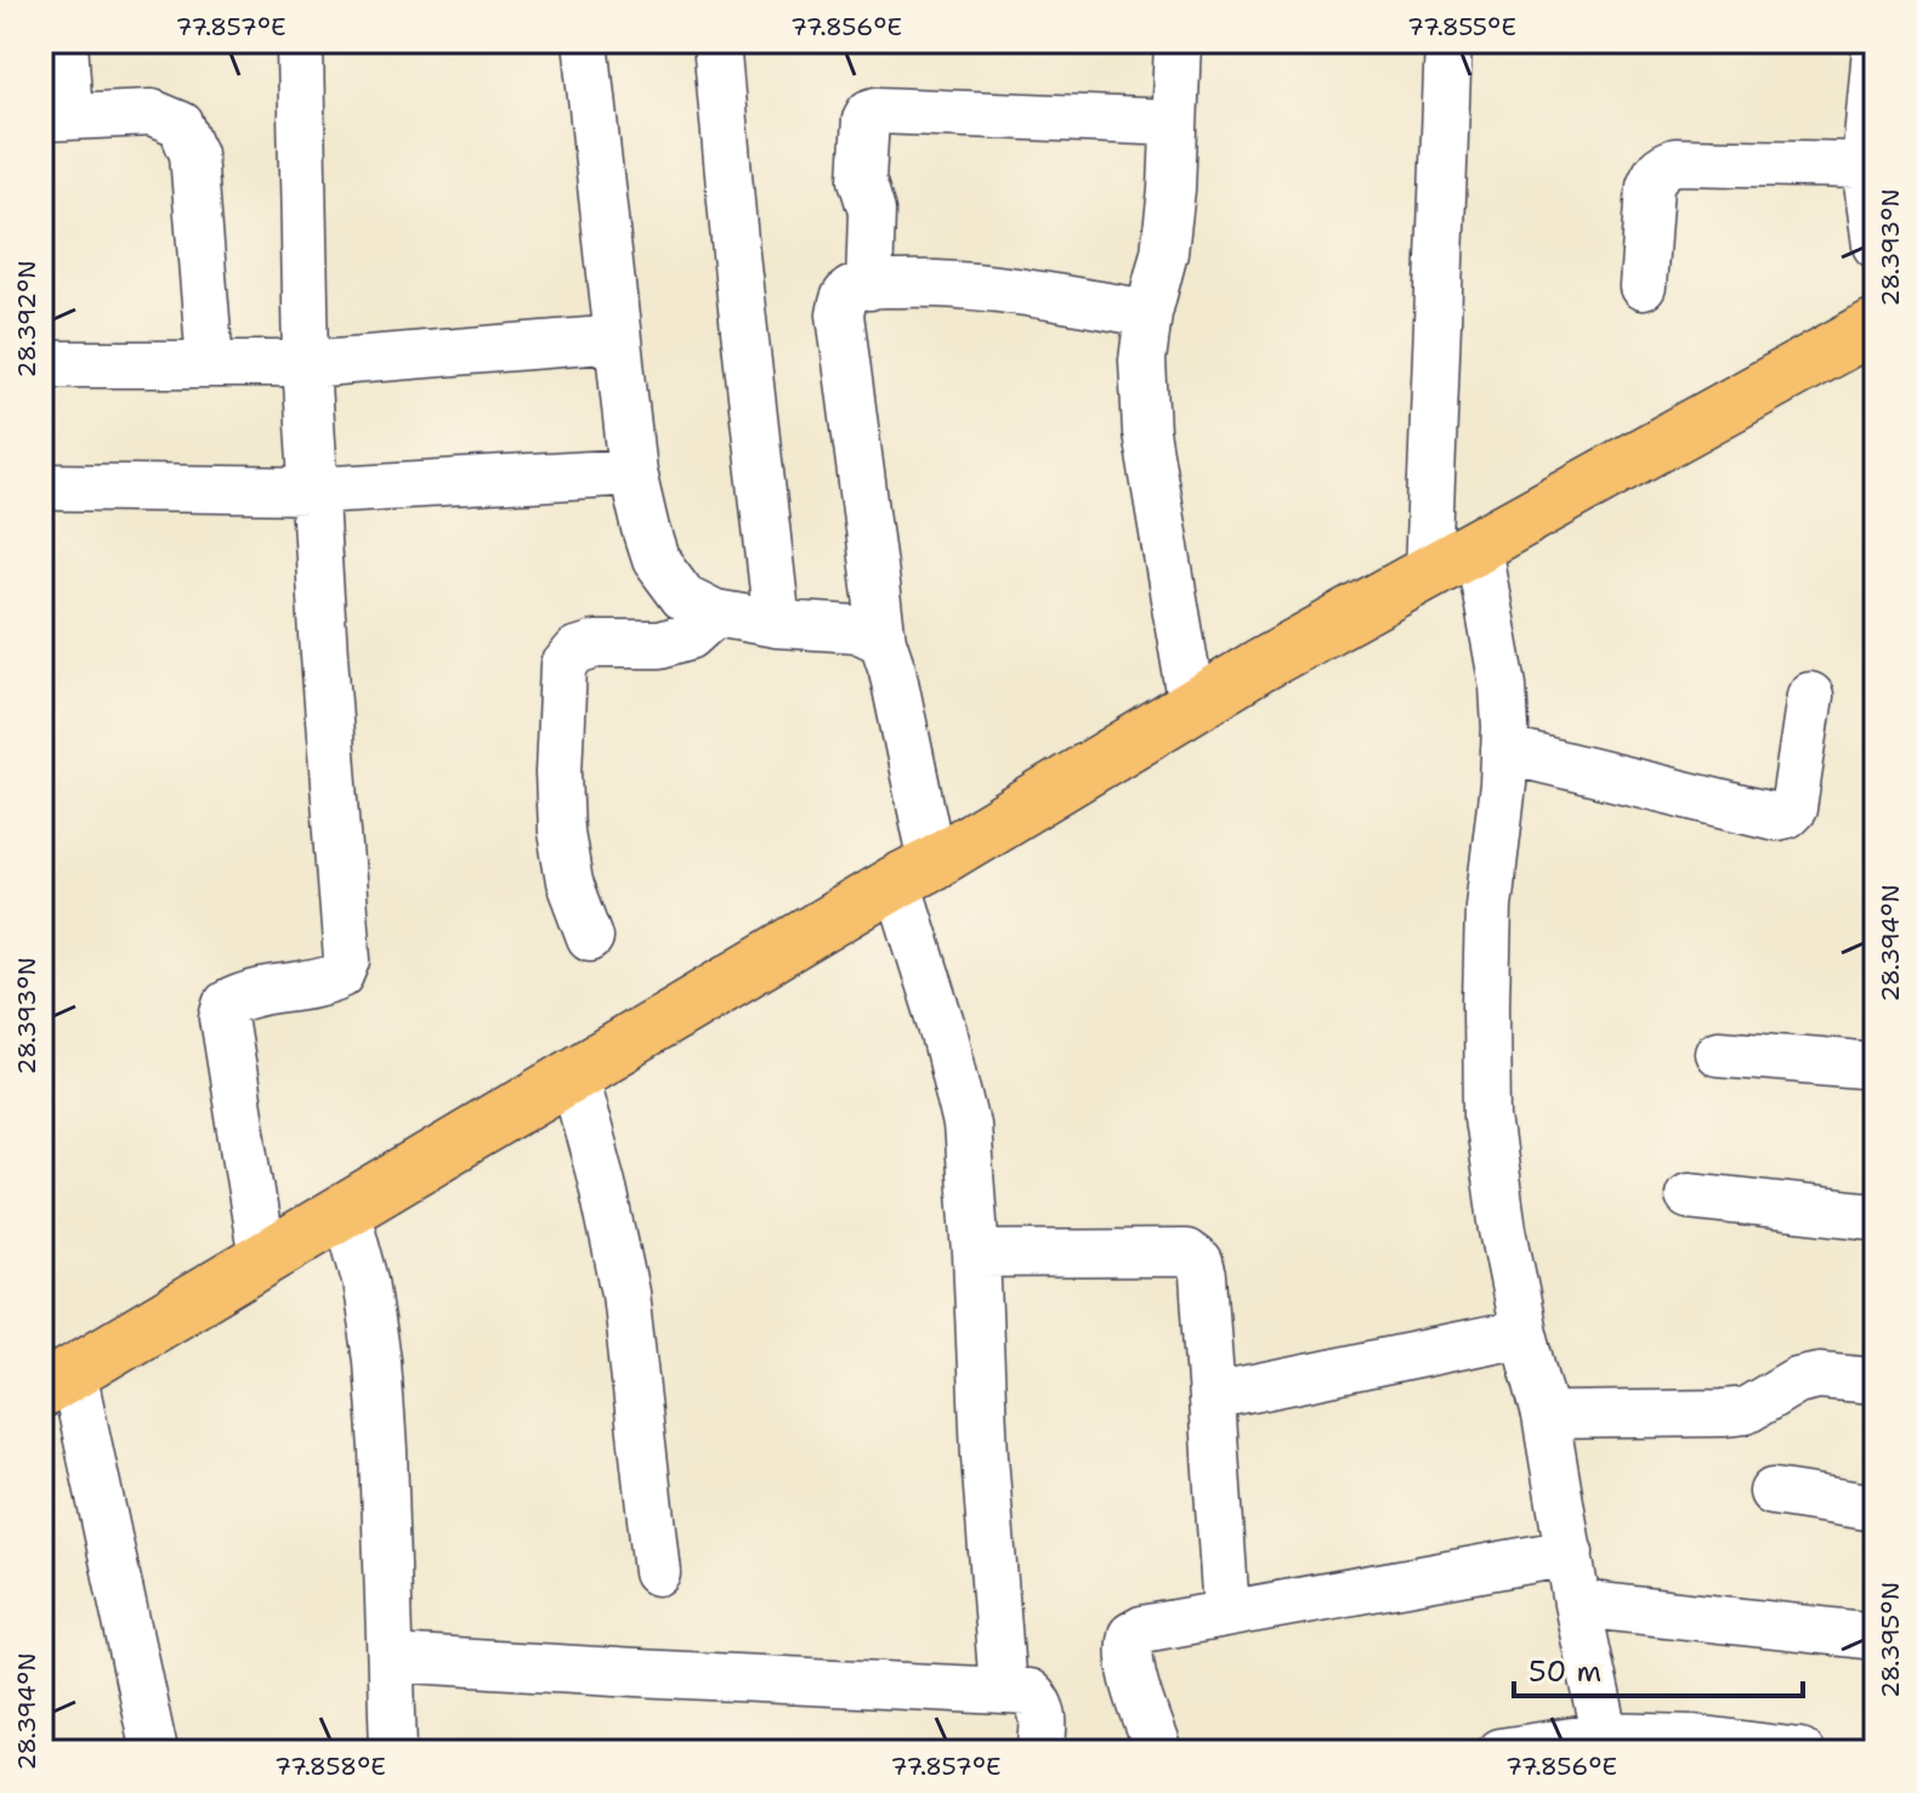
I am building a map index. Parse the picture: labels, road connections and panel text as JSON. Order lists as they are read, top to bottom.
{
  "scale_bar": "50 m",
  "coordinates": [
    "77.857°E",
    "77.856°E",
    "77.855°E",
    "28.393°N",
    "28.392°N",
    "28.394°N",
    "28.395°N",
    "77.858°E"
  ]
}
